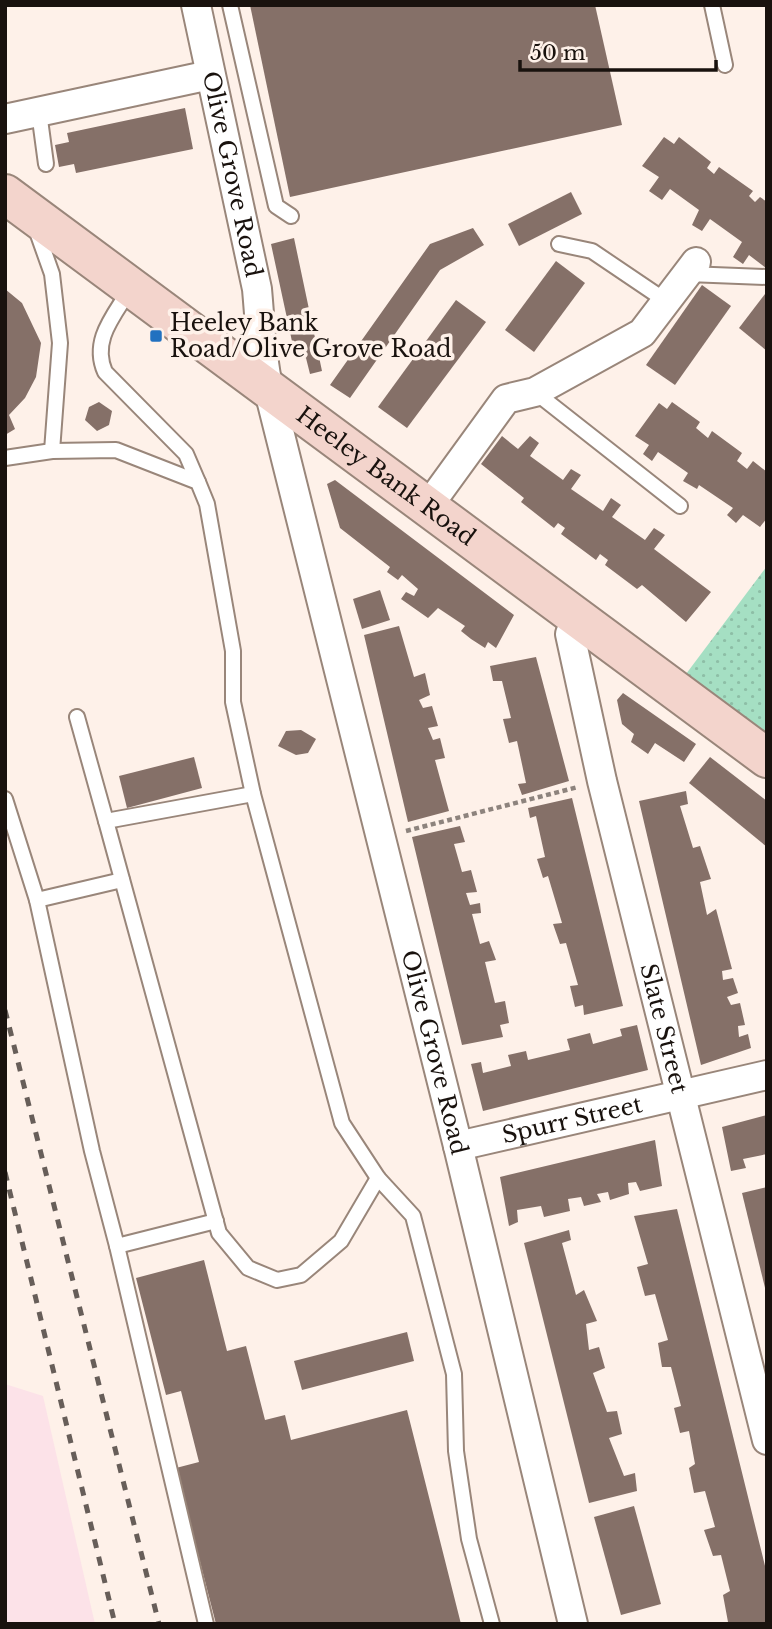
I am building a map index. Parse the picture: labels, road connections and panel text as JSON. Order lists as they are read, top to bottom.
{
  "streets": {
    "street": [
      "Olive Grove Road",
      "Heeley Bank Road",
      "Slate Street",
      "Spurr Street"
    ]
  },
  "crossings": [
    ["Olive Grove Road", "Heeley Bank Road"],
    ["Olive Grove Road", "Spurr Street"],
    ["Heeley Bank Road", "Slate Street"],
    ["Slate Street", "Spurr Street"]
  ],
  "places": {
    "transit": ["Heeley Bank Road/Olive Grove Road"]
  },
  "scale_bar": "50 m"
}
